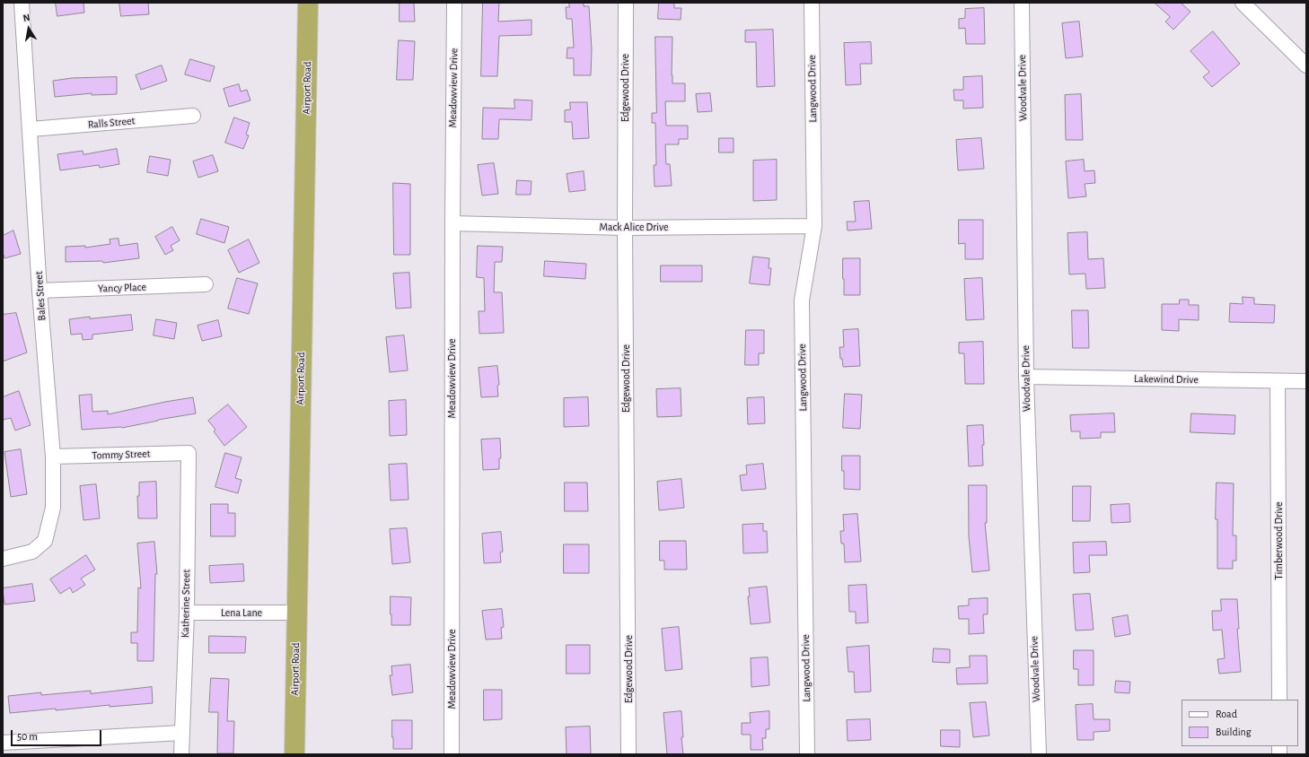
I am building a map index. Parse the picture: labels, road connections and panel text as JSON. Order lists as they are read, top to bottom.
{
  "streets": {
    "highway": ["Airport Road"],
    "street": [
      "Meadowview Drive",
      "Edgewood Drive",
      "Woodvale Drive",
      "Langwood Drive",
      "Ralls Street",
      "Mack Alice Drive",
      "Yancy Place",
      "Bales Street",
      "Lakewind Drive",
      "Tommy Street",
      "Timberwood Drive",
      "Katherine Street",
      "Lena Lane"
    ]
  },
  "crossings": [
    ["Airport Road", "Lena Lane"],
    ["Meadowview Drive", "Mack Alice Drive"],
    ["Edgewood Drive", "Mack Alice Drive"],
    ["Woodvale Drive", "Lakewind Drive"],
    ["Langwood Drive", "Mack Alice Drive"],
    ["Ralls Street", "Bales Street"],
    ["Yancy Place", "Bales Street"],
    ["Bales Street", "Tommy Street"],
    ["Lakewind Drive", "Timberwood Drive"],
    ["Tommy Street", "Katherine Street"],
    ["Katherine Street", "Lena Lane"]
  ],
  "legend": ["Road", "Building"],
  "scale_bar": "50 m",
  "north": "top"
}
